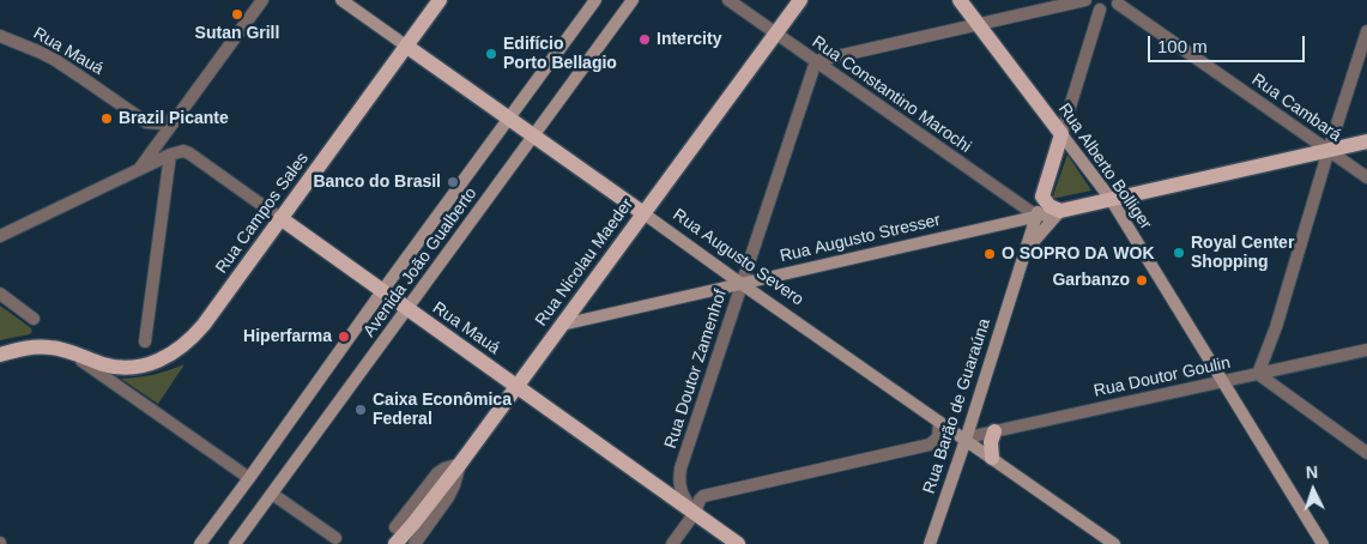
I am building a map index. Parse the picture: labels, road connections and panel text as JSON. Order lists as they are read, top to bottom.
{
  "streets": {
    "main road": [
      "Rua Mauá",
      "Rua Alberto Bolliger",
      "Rua Campos Sales",
      "Rua Augusto Stresser",
      "Rua Augusto Severo",
      "Rua Nicolau Maeder",
      "Rua Barão de Guaraúna"
    ],
    "street": [
      "Rua Constantino Marochi",
      "Rua Cambará",
      "Avenida João Gualberto",
      "Rua Doutor Zamenhof",
      "Rua Doutor Goulin"
    ]
  },
  "crossings": [
    ["Rua Mauá", "Rua Campos Sales"],
    ["Rua Mauá", "Avenida João Gualberto"],
    ["Rua Mauá", "Rua Nicolau Maeder"],
    ["Rua Mauá", "Rua Doutor Zamenhof"],
    ["Rua Constantino Marochi", "Rua Augusto Stresser"],
    ["Rua Constantino Marochi", "Rua Nicolau Maeder"],
    ["Rua Constantino Marochi", "Rua Doutor Zamenhof"],
    ["Rua Constantino Marochi", "Rua Barão de Guaraúna"],
    ["Rua Cambará", "Rua Augusto Stresser"],
    ["Rua Alberto Bolliger", "Rua Augusto Stresser"],
    ["Rua Alberto Bolliger", "Rua Doutor Goulin"],
    ["Rua Alberto Bolliger", "Rua Barão de Guaraúna"],
    ["Rua Campos Sales", "Rua Augusto Severo"],
    ["Rua Augusto Stresser", "Rua Augusto Severo"],
    ["Rua Augusto Stresser", "Rua Nicolau Maeder"],
    ["Rua Augusto Stresser", "Rua Doutor Zamenhof"],
    ["Rua Augusto Stresser", "Rua Barão de Guaraúna"],
    ["Rua Augusto Severo", "Avenida João Gualberto"],
    ["Rua Augusto Severo", "Rua Nicolau Maeder"],
    ["Rua Augusto Severo", "Rua Doutor Zamenhof"],
    ["Rua Augusto Severo", "Rua Doutor Goulin"],
    ["Rua Augusto Severo", "Rua Barão de Guaraúna"],
    ["Rua Doutor Goulin", "Rua Barão de Guaraúna"]
  ],
  "places": [
    "Sutan Grill",
    "Intercity",
    "Edifício Porto Bellagio",
    "Brazil Picante",
    "Banco do Brasil",
    "Royal Center Shopping",
    "O SOPRO DA WOK",
    "Garbanzo",
    "Hiperfarma",
    "Caixa Econômica Federal"
  ],
  "scale_bar": "100 m",
  "north": "top"
}
